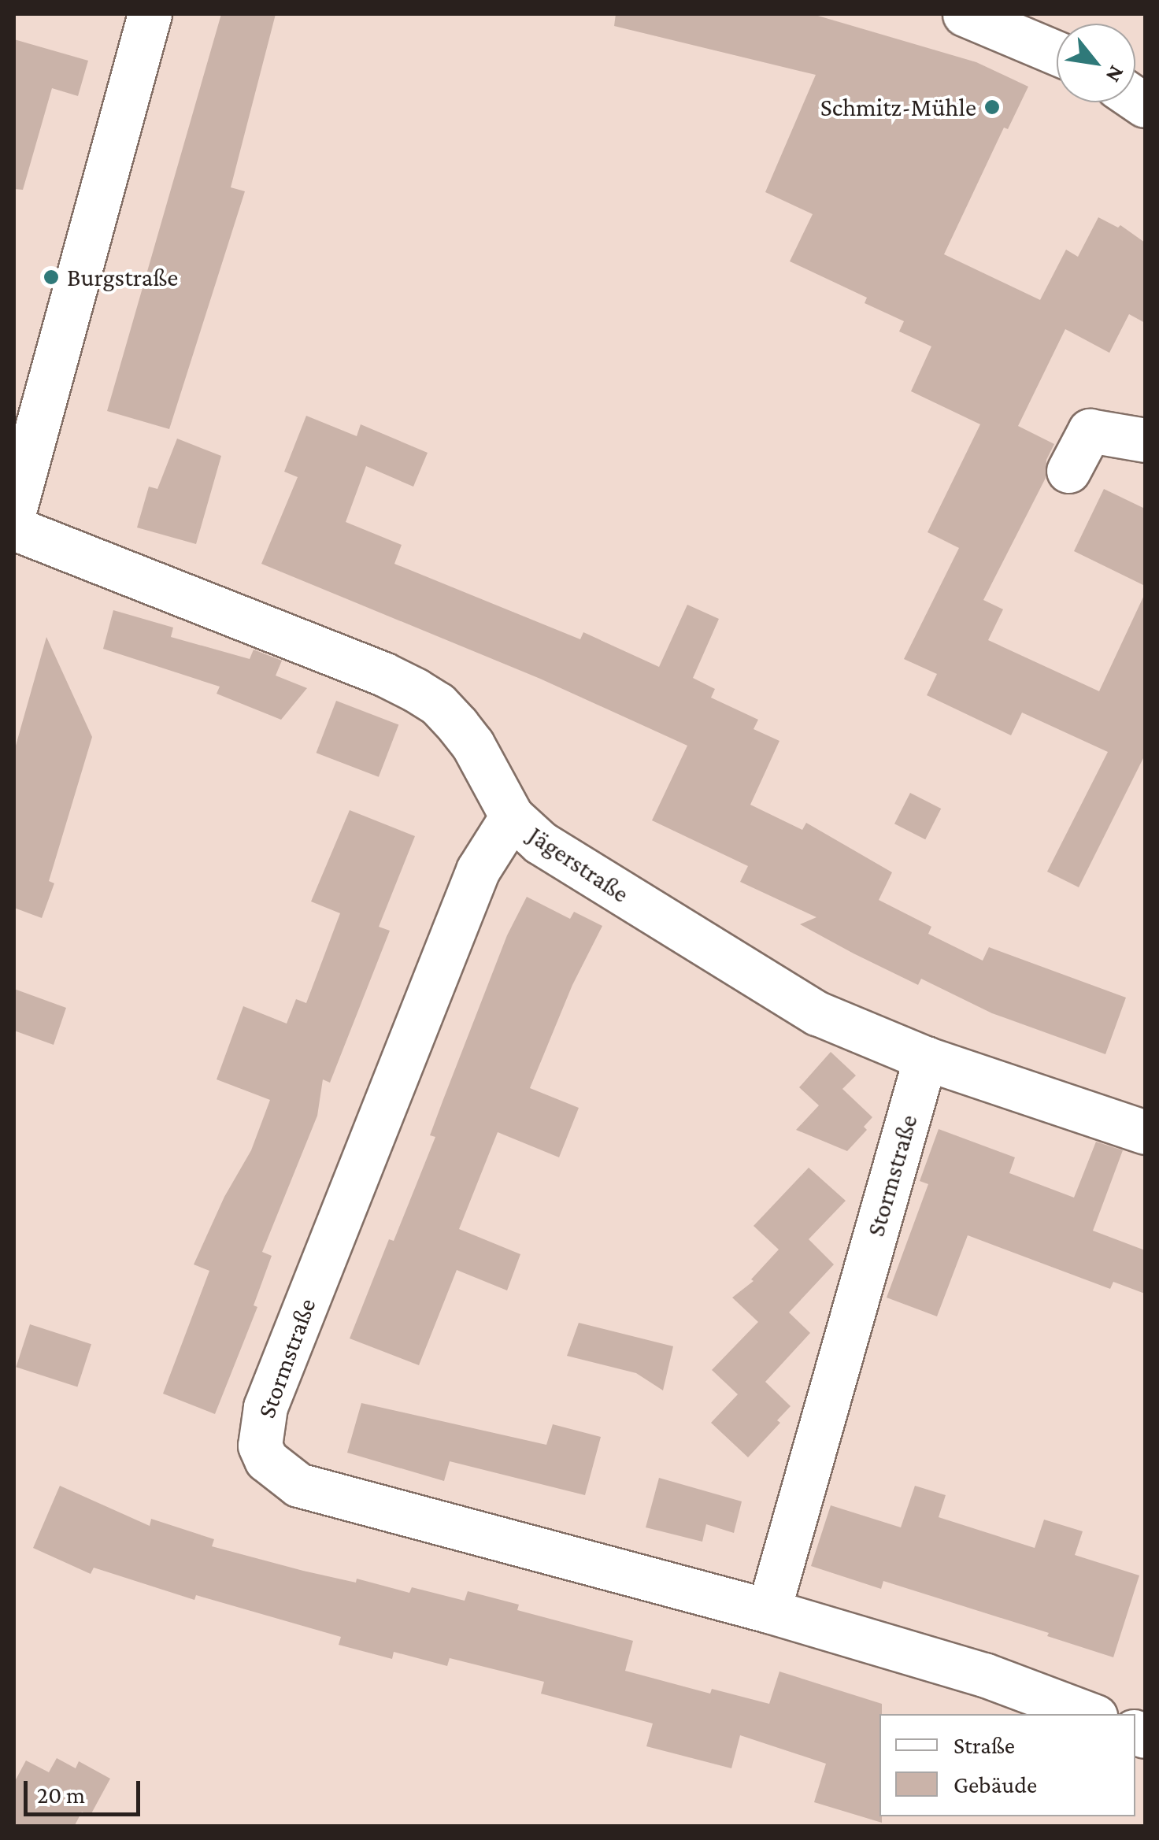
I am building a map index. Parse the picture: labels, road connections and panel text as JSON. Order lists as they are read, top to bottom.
{
  "streets": {
    "street": ["Jägerstraße", "Stormstraße"]
  },
  "crossings": [
    ["Jägerstraße", "Stormstraße"]
  ],
  "places": ["Schmitz-Mühle", "Burgstraße"],
  "legend": ["Straße", "Gebäude"],
  "scale_bar": "20 m",
  "north": "bottom right"
}
